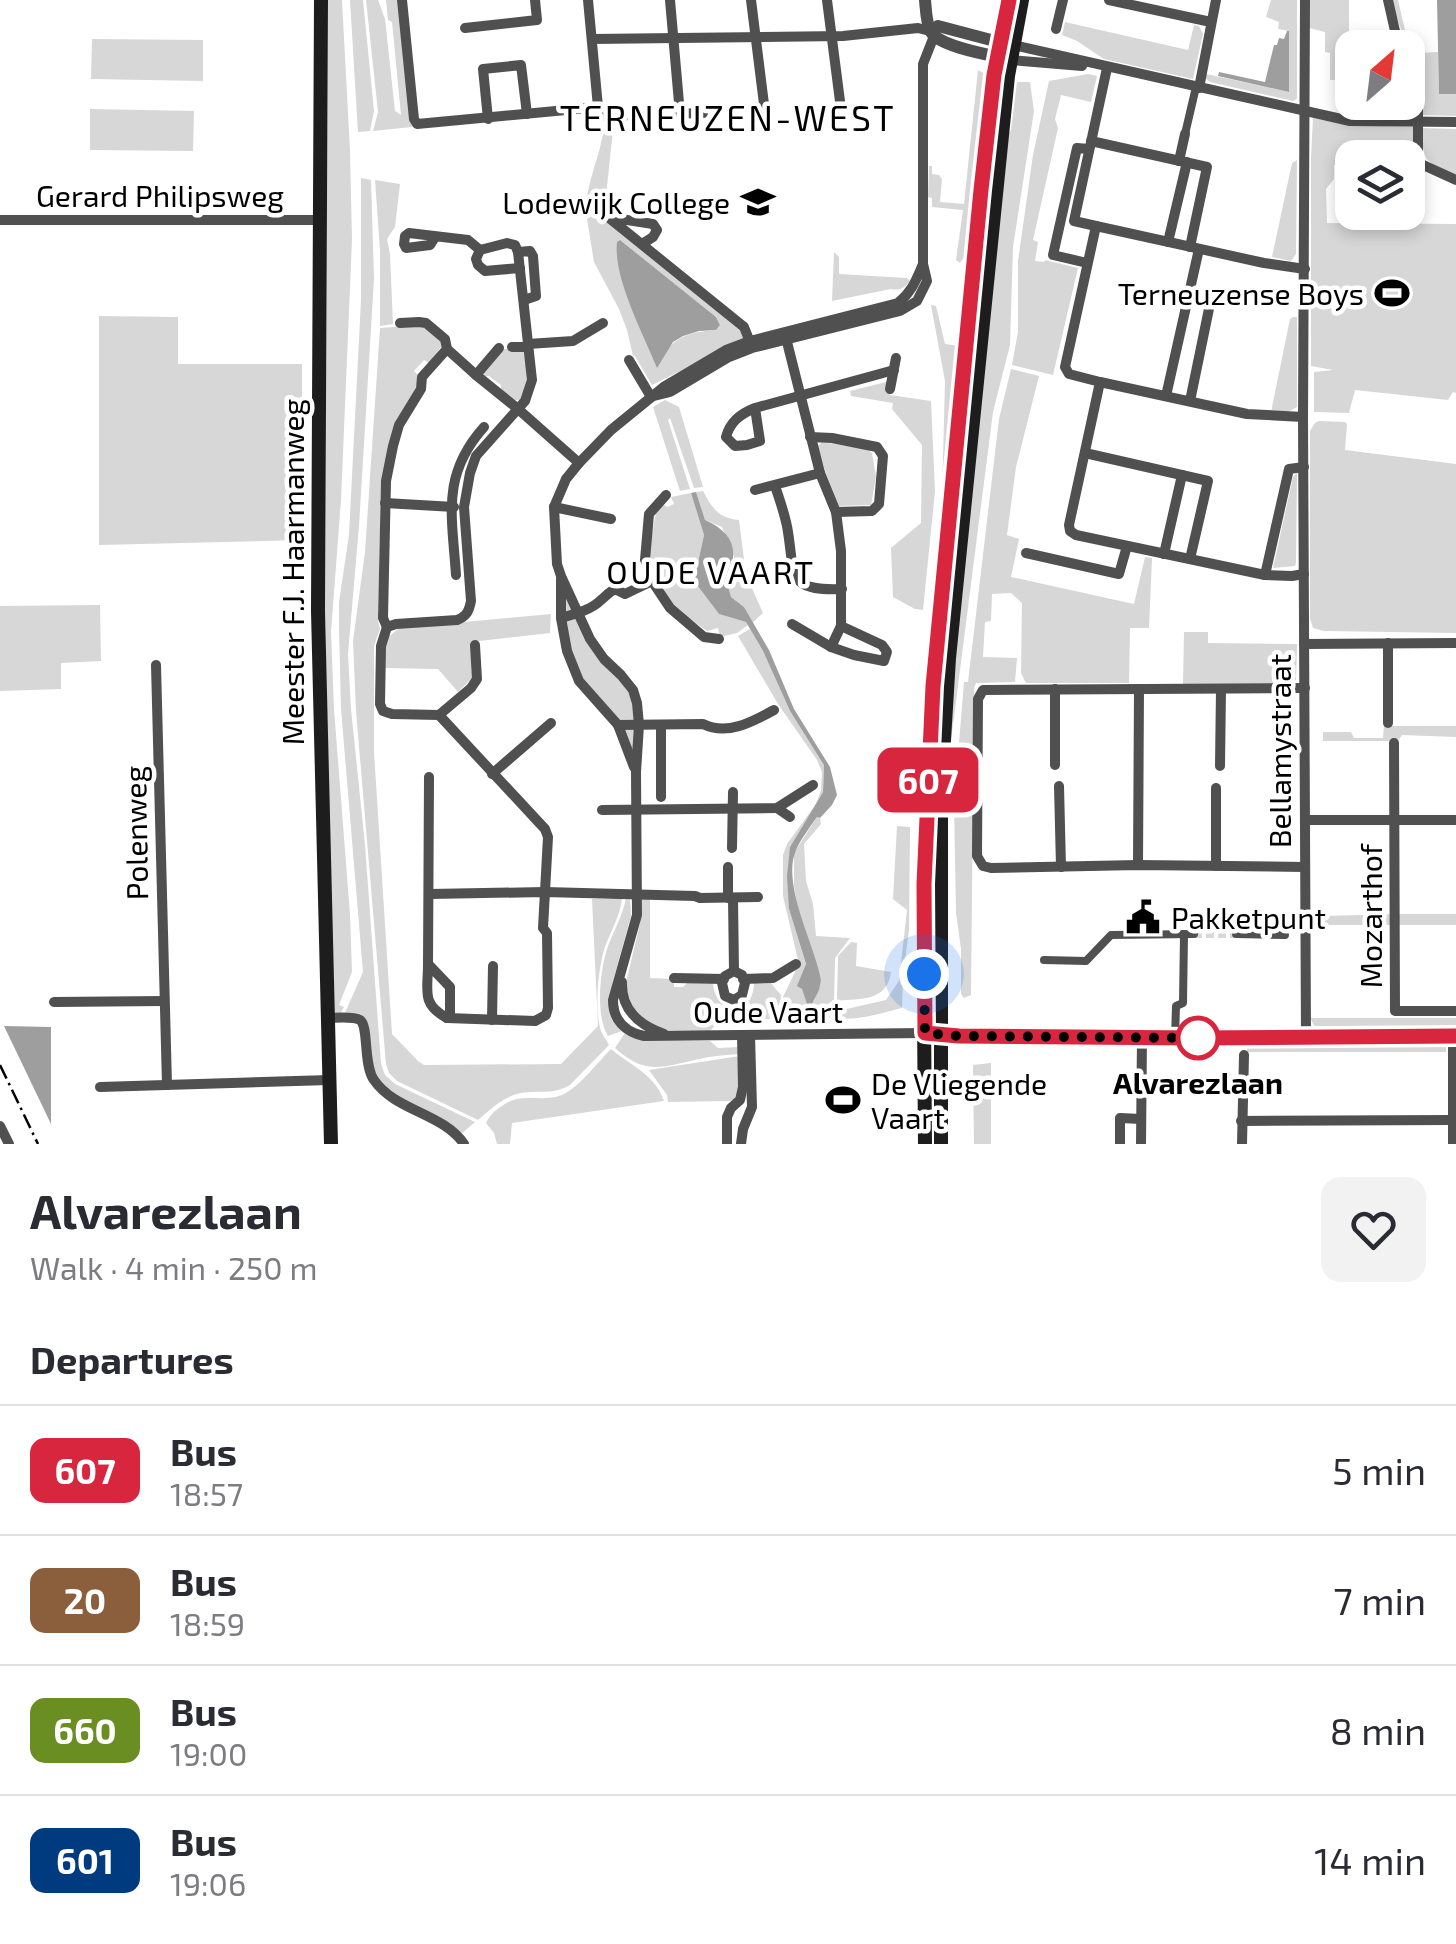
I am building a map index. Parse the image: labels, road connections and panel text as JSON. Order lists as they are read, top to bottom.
{
  "streets": {
    "main road": ["Meester F.J. Haarmanweg"],
    "street": [
      "Gerard Philipsweg",
      "Bellamystraat",
      "Polenweg",
      "Mozarthof",
      "Oude Vaart"
    ]
  },
  "crossings": [
    ["Gerard Philipsweg", "Meester F.J. Haarmanweg"]
  ],
  "districts": ["TERNEUZEN-WEST", "OUDE VAART"],
  "places": {
    "school or university": ["Lodewijk College"],
    "sports": ["Terneuzense Boys", "De Vliegende Vaart"],
    "public building": ["Pakketpunt"],
    "other": ["Alvarezlaan"]
  },
  "lines": ["bus line 607"],
  "north": "top right",
  "page": {
    "on_map": "607",
    "heading": [
      ["Alvarezlaan", "Walk · 4 min · 250 m"],
      "Departures"
    ],
    "list": [
      {
        "mark": "607",
        "name": "Bus",
        "note": "18:57",
        "value": "5 min"
      },
      {
        "mark": "20",
        "name": "Bus",
        "note": "18:59",
        "value": "7 min"
      },
      {
        "mark": "660",
        "name": "Bus",
        "note": "19:00",
        "value": "8 min"
      },
      {
        "mark": "601",
        "name": "Bus",
        "note": "19:06",
        "value": "14 min"
      }
    ]
  }
}
